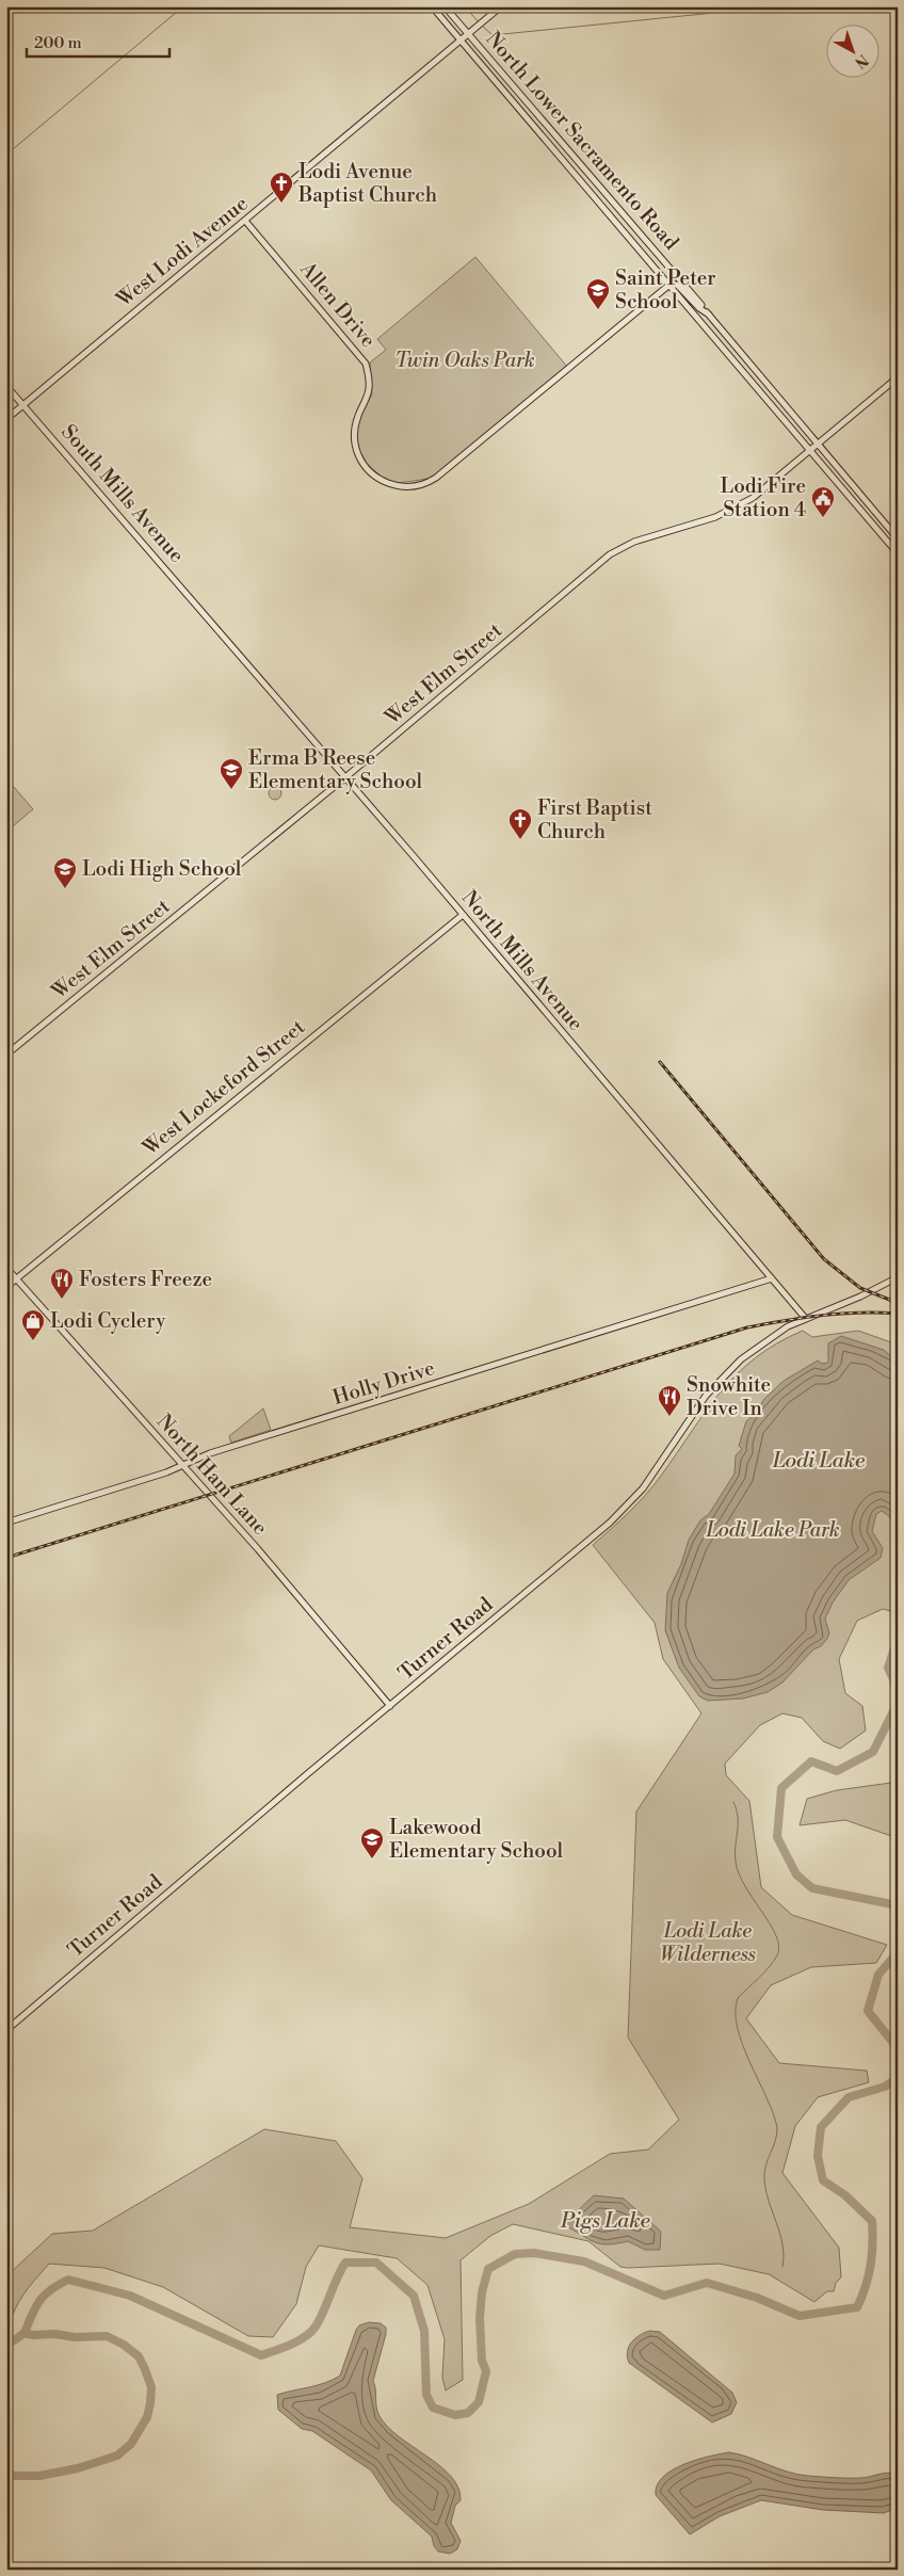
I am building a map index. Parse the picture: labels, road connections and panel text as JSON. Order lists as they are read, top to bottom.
{
  "streets": {
    "street": [
      "North Lower Sacramento Road",
      "West Lodi Avenue",
      "Allen Drive",
      "South Mills Avenue",
      "West Elm Street",
      "North Mills Avenue",
      "West Lockeford Street",
      "Holly Drive",
      "North Ham Lane",
      "Turner Road"
    ]
  },
  "crossings": [
    ["North Lower Sacramento Road", "West Lodi Avenue"],
    ["North Lower Sacramento Road", "Allen Drive"],
    ["North Lower Sacramento Road", "West Elm Street"],
    ["West Lodi Avenue", "Allen Drive"],
    ["West Lodi Avenue", "South Mills Avenue"],
    ["South Mills Avenue", "North Mills Avenue"],
    ["West Elm Street", "North Mills Avenue"],
    ["North Mills Avenue", "West Lockeford Street"],
    ["North Mills Avenue", "Holly Drive"],
    ["North Mills Avenue", "Turner Road"],
    ["West Lockeford Street", "North Ham Lane"],
    ["Holly Drive", "North Ham Lane"],
    ["North Ham Lane", "Turner Road"]
  ],
  "water": ["Lodi Lake", "Pigs Lake"],
  "parks": ["Twin Oaks Park", "Lodi Lake Park", "Lodi Lake Wilderness"],
  "places": {
    "church": ["Lodi Avenue Baptist Church", "First Baptist Church"],
    "school or university": [
      "Saint Peter School",
      "Erma B Reese Elementary School",
      "Lodi High School",
      "Lakewood Elementary School"
    ],
    "public building": ["Lodi Fire Station 4"],
    "restaurant": ["Fosters Freeze", "Snowhite Drive In"],
    "shop": ["Lodi Cyclery"]
  },
  "scale_bar": "200 m",
  "north": "bottom right"
}
